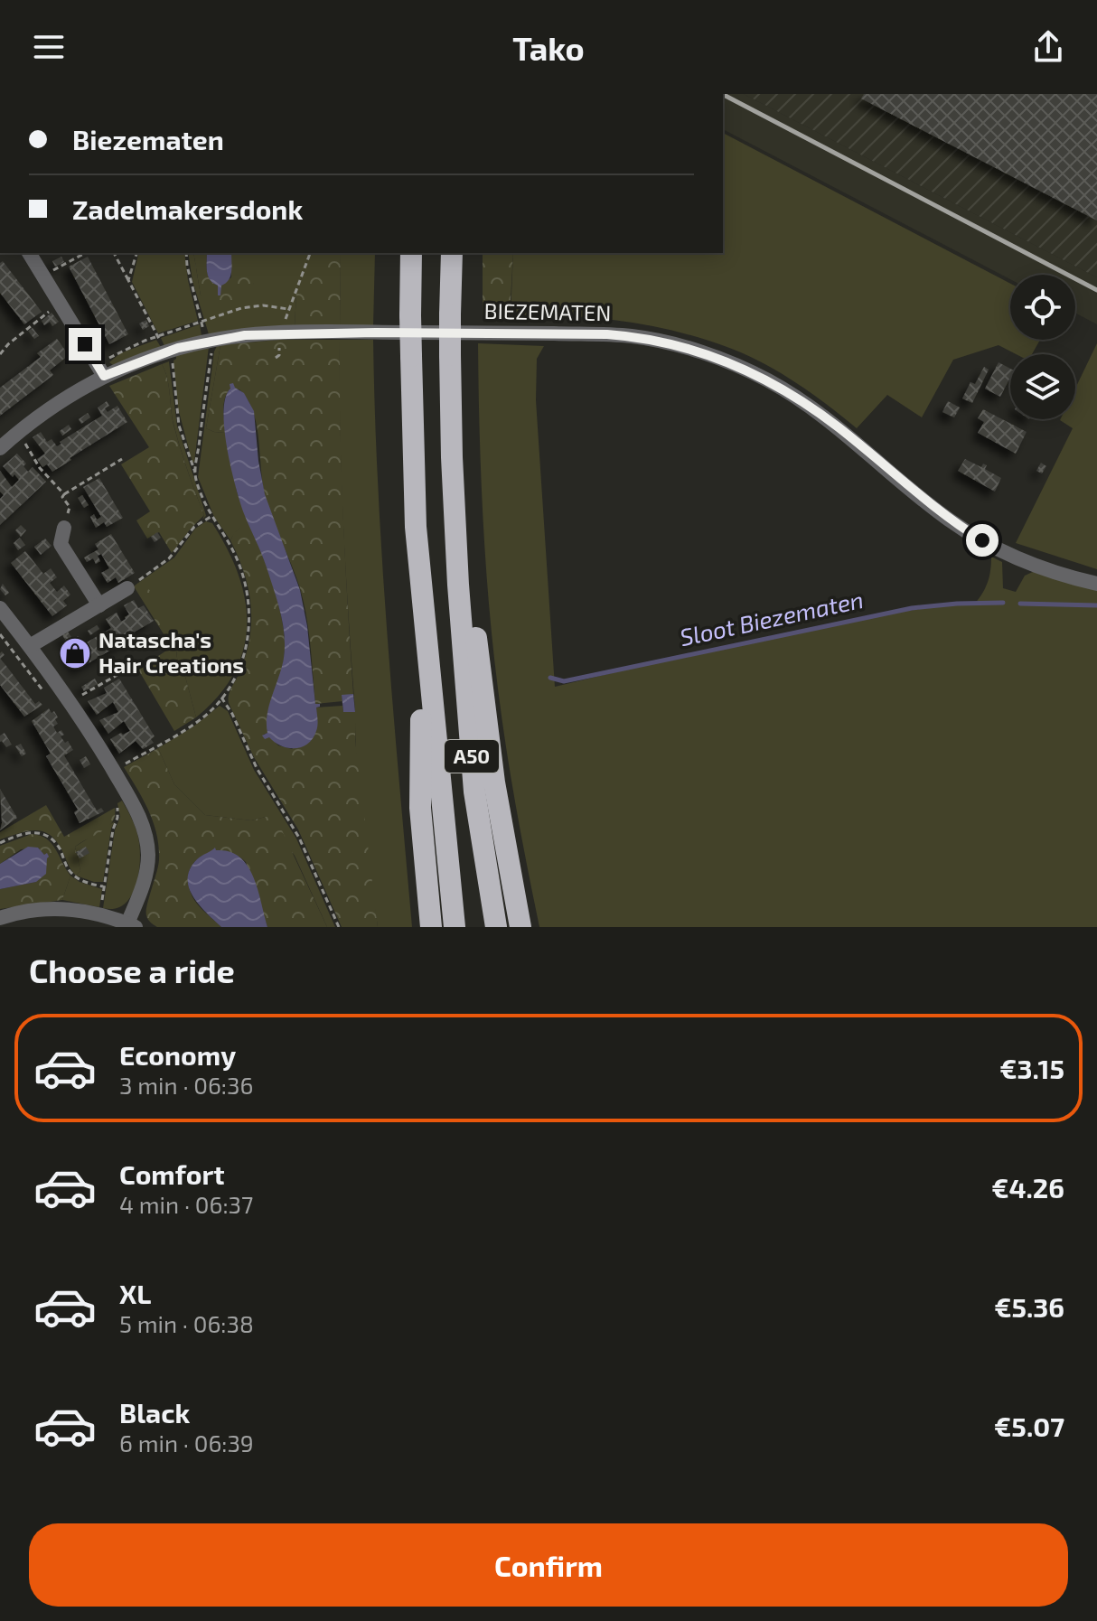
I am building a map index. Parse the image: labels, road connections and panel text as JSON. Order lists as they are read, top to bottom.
{
  "streets": {
    "highway": ["A50"],
    "street": ["BIEZEMATEN"]
  },
  "water": ["Sloot Biezematen"],
  "places": {
    "shop": ["Natascha's Hair Creations"]
  },
  "page": {
    "header": "Tako",
    "banner": ["Biezematen", "Zadelmakersdonk"],
    "heading": "Choose a ride",
    "list": [
      {
        "name": "Economy",
        "note": "3 min · 06:36",
        "value": "€3.15"
      },
      {
        "name": "Comfort",
        "note": "4 min · 06:37",
        "value": "€4.26"
      },
      {
        "name": "XL",
        "note": "5 min · 06:38",
        "value": "€5.36"
      },
      {
        "name": "Black",
        "note": "6 min · 06:39",
        "value": "€5.07"
      }
    ],
    "buttons": "Confirm"
  }
}
